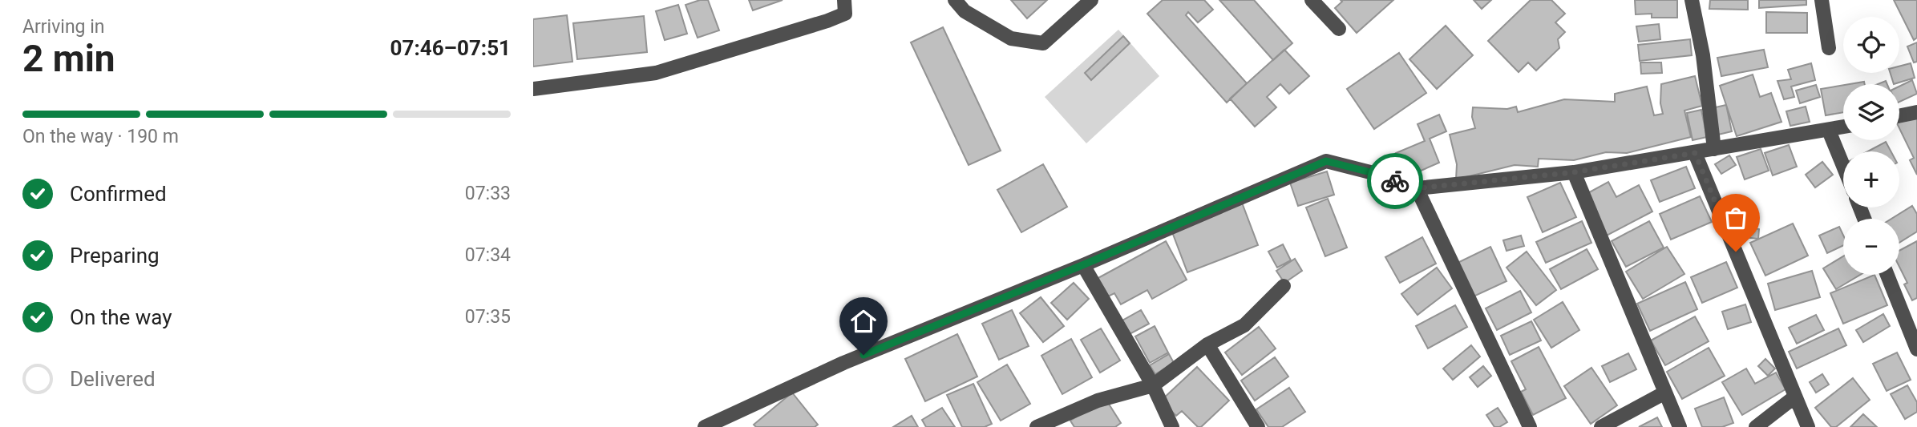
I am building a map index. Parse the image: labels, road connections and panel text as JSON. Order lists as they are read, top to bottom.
{
  "page": {
    "heading": ["2 min", "Arriving in", "07:46–07:51"],
    "map_buttons": ["+", "−"],
    "bar": "On the way · 190 m",
    "list": [
      ["Confirmed", "07:33"],
      ["Preparing", "07:34"],
      ["On the way", "07:35"],
      "Delivered"
    ]
  }
}
